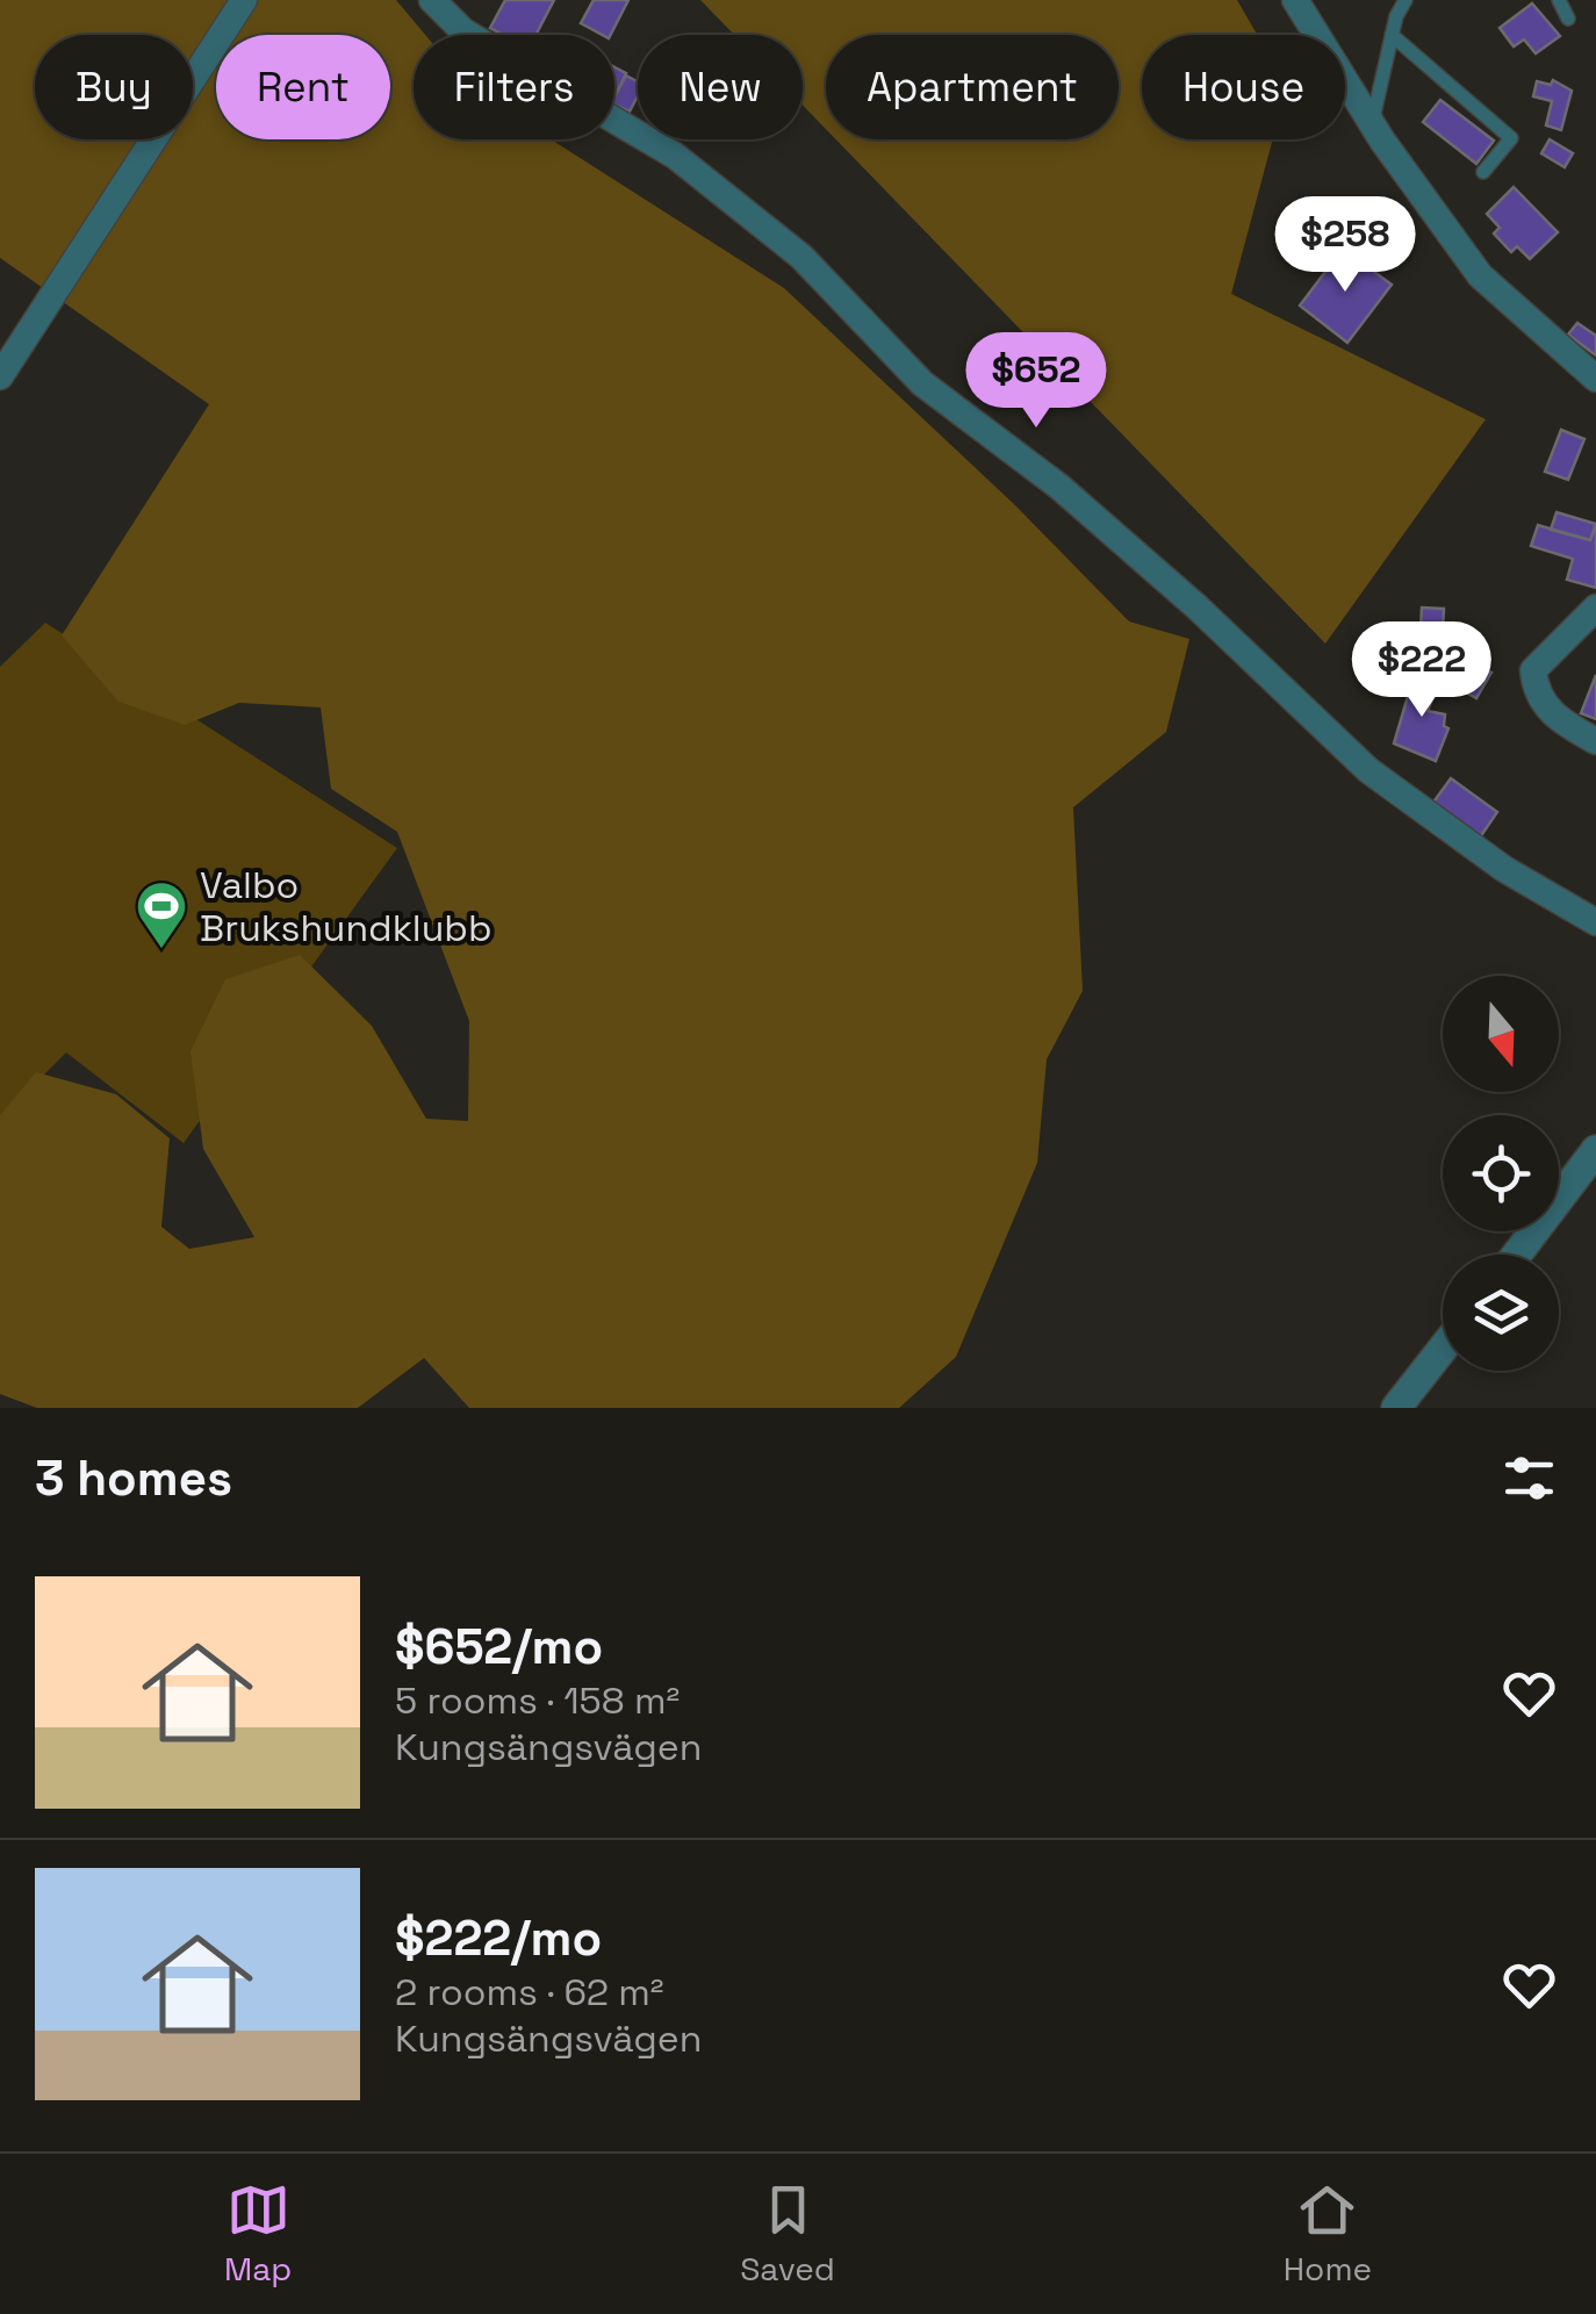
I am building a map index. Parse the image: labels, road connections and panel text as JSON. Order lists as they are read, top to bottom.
{
  "places": {
    "sports": ["Valbo Brukshundklubb"]
  },
  "north": "bottom",
  "page": {
    "chip": [
      "Buy",
      "Rent",
      "Filters",
      "New",
      "Apartment",
      "House"
    ],
    "price": ["$258", "$652", "$222"],
    "heading": "3 homes",
    "list": [
      {
        "name": "$652/mo",
        "note": "5 rooms · 158 m² · Kungsängsvägen"
      },
      {
        "name": "$222/mo",
        "note": "2 rooms · 62 m² · Kungsängsvägen"
      }
    ],
    "tabs": ["Map", "Saved", "Home"]
  }
}
